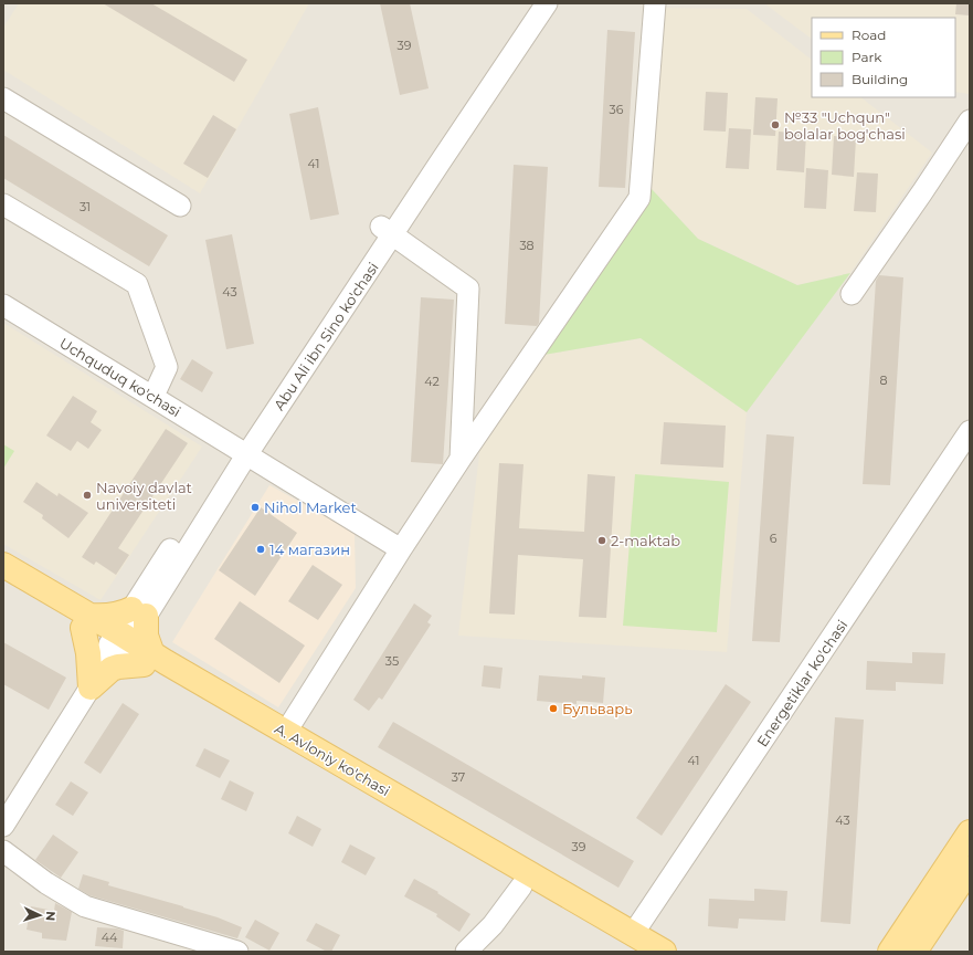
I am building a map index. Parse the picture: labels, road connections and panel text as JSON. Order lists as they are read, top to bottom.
{
  "streets": {
    "main road": ["A. Avloniy ko'chasi"],
    "street": ["Abu Ali ibn Sino ko'chasi", "Uchquduq ko'chasi", "Energetiklar ko'chasi"]
  },
  "crossings": [
    ["Abu Ali ibn Sino ko'chasi", "Uchquduq ko'chasi"],
    ["Abu Ali ibn Sino ko'chasi", "A. Avloniy ko'chasi"],
    ["Energetiklar ko'chasi", "A. Avloniy ko'chasi"]
  ],
  "places": [
    "№33 \"Uchqun\" bolalar bog'chasi",
    "Navoiy davlat universiteti",
    "Nihol Market",
    "2-maktab",
    "14 магазин",
    "Бульварь"
  ],
  "house_numbers": [
    "39",
    "36",
    "41",
    "31",
    "38",
    "43",
    "8",
    "42",
    "6",
    "35",
    "41",
    "37",
    "43",
    "39",
    "44"
  ],
  "legend": ["Road", "Park", "Building"],
  "north": "right"
}
